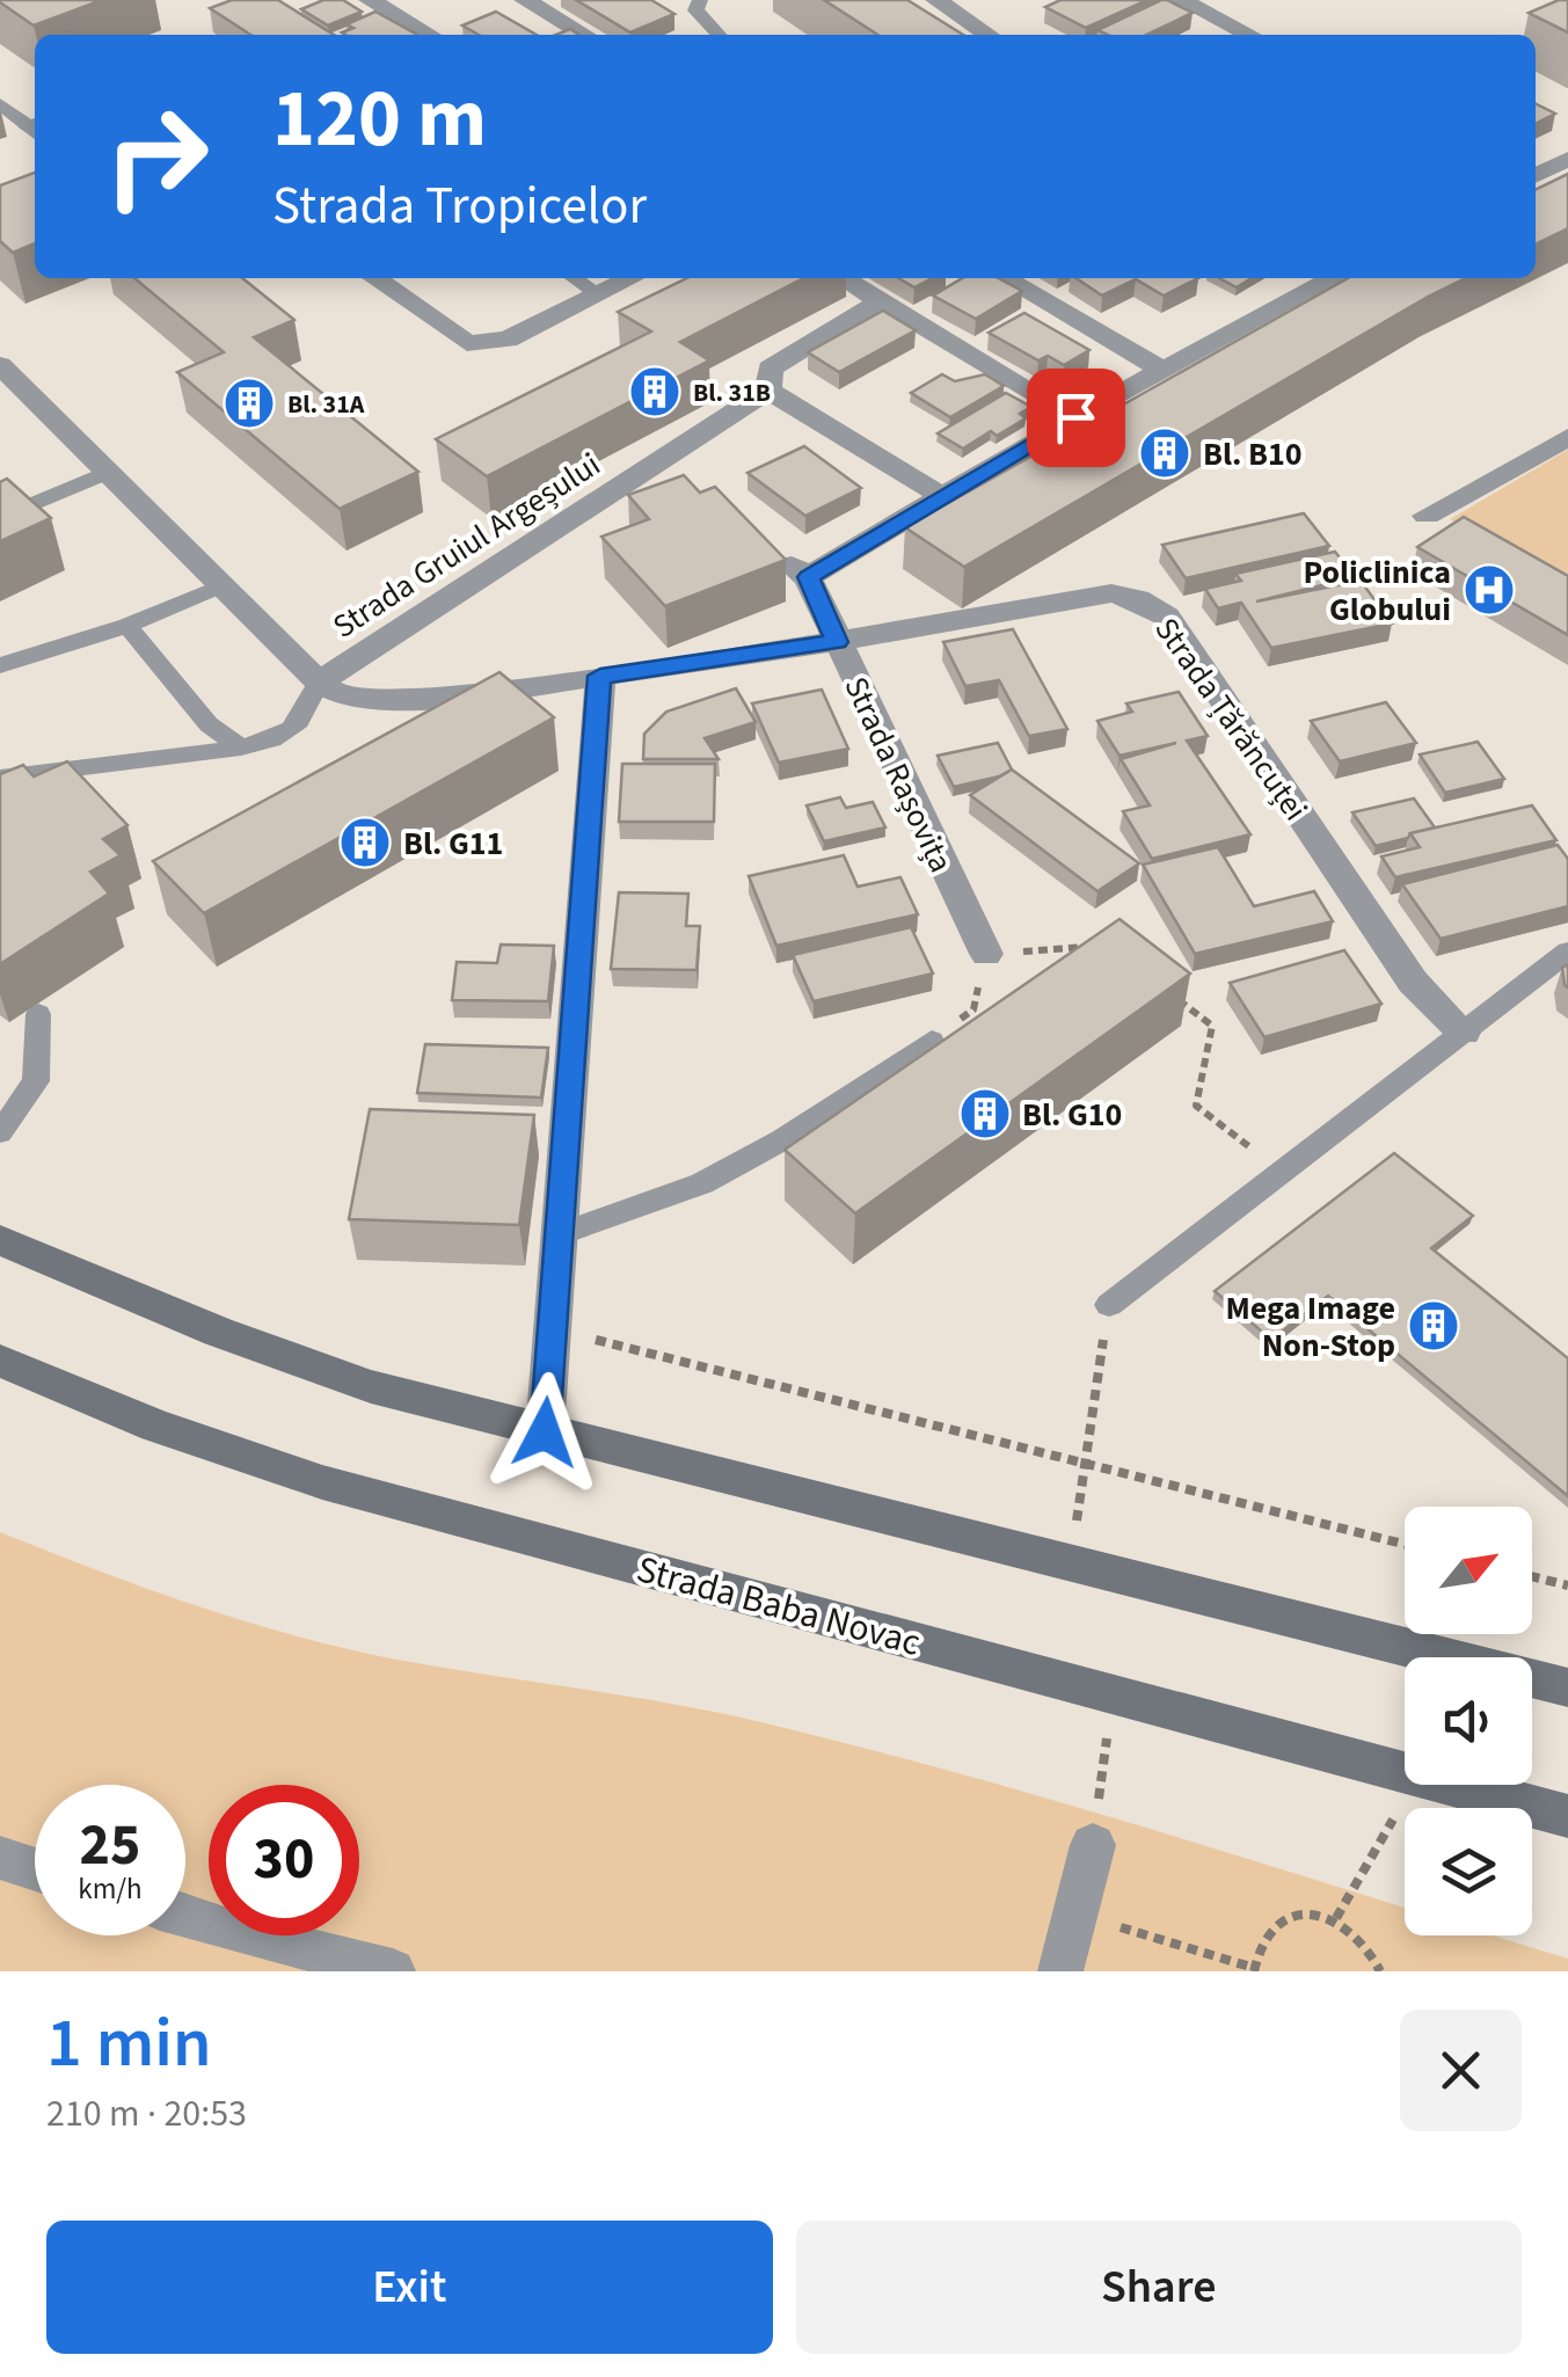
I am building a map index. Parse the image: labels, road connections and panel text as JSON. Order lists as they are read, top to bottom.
{
  "streets": {
    "main road": ["Strada Baba Novac"],
    "street": ["Strada Gruiul Argeșului", "Strada Țărăncuței", "Strada Rașovița"]
  },
  "crossings": [
    ["Strada Gruiul Argeșului", "Strada Țărăncuței"],
    ["Strada Țărăncuței", "Strada Rașovița"]
  ],
  "places": {
    "building": [
      "Bl. 31B",
      "Bl. 31A",
      "Bl. B10",
      "Bl. G11",
      "Bl. G10",
      "Mega Image Non-Stop"
    ],
    "hospital": ["Policlinica Globului"]
  },
  "north": "top right",
  "page": {
    "turn": ["120 m", "Strada Tropicelor"],
    "speed": "25 km/h",
    "limit": "30",
    "heading": ["1 min", "210 m · 20:53"],
    "buttons": ["Exit", "Share"]
  }
}
